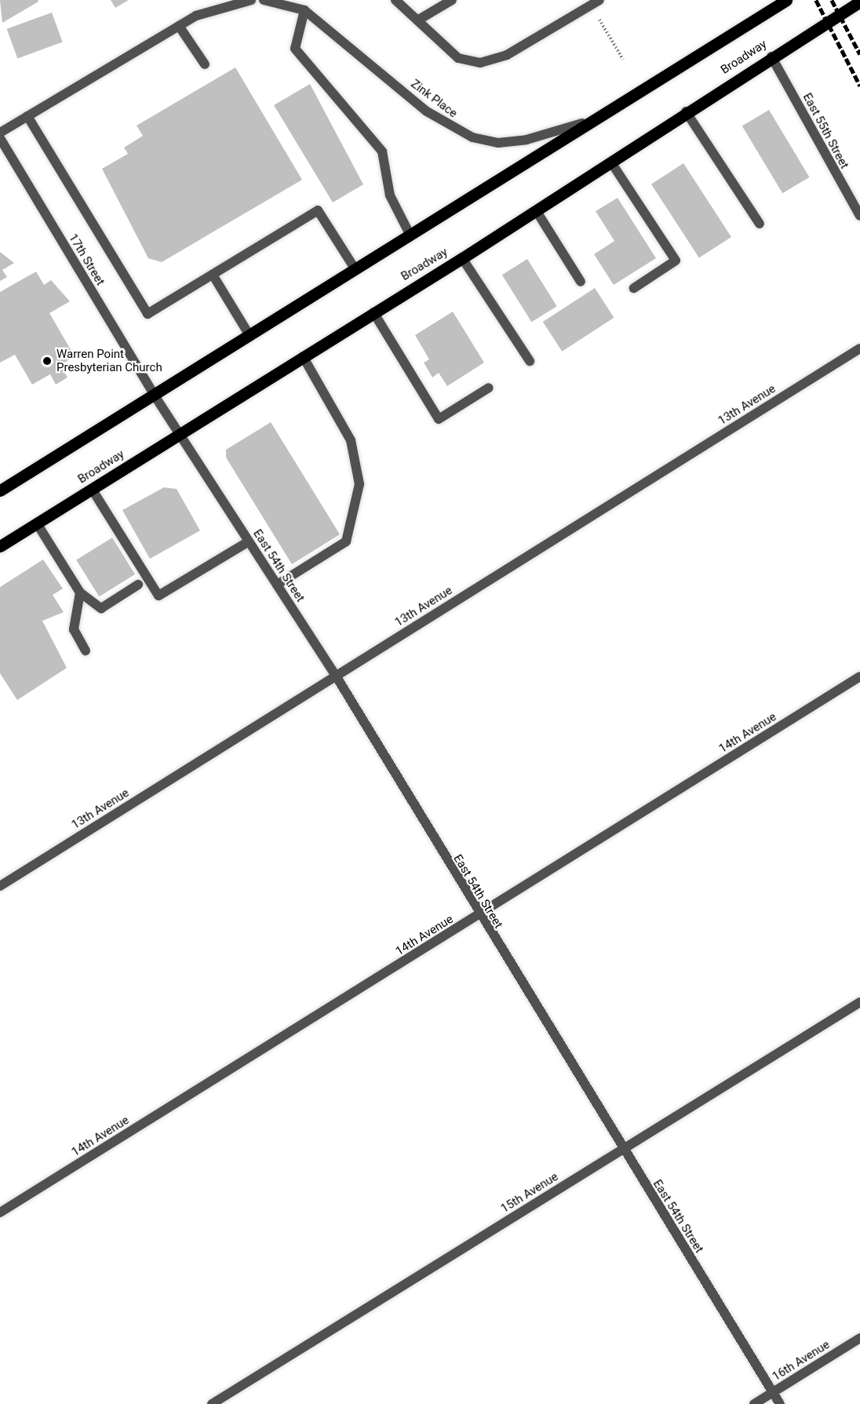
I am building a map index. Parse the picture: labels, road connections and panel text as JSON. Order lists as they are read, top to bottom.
{
  "streets": {
    "main road": ["Broadway"],
    "street": [
      "Zink Place",
      "East 55th Street",
      "17th Street",
      "13th Avenue",
      "East 54th Street",
      "14th Avenue",
      "15th Avenue",
      "16th Avenue"
    ]
  },
  "crossings": [
    ["Broadway", "East 55th Street"],
    ["Broadway", "East 54th Street"],
    ["17th Street", "East 54th Street"],
    ["13th Avenue", "East 54th Street"],
    ["East 54th Street", "14th Avenue"],
    ["East 54th Street", "15th Avenue"],
    ["East 54th Street", "16th Avenue"]
  ],
  "places": ["Warren Point Presbyterian Church"]
}
